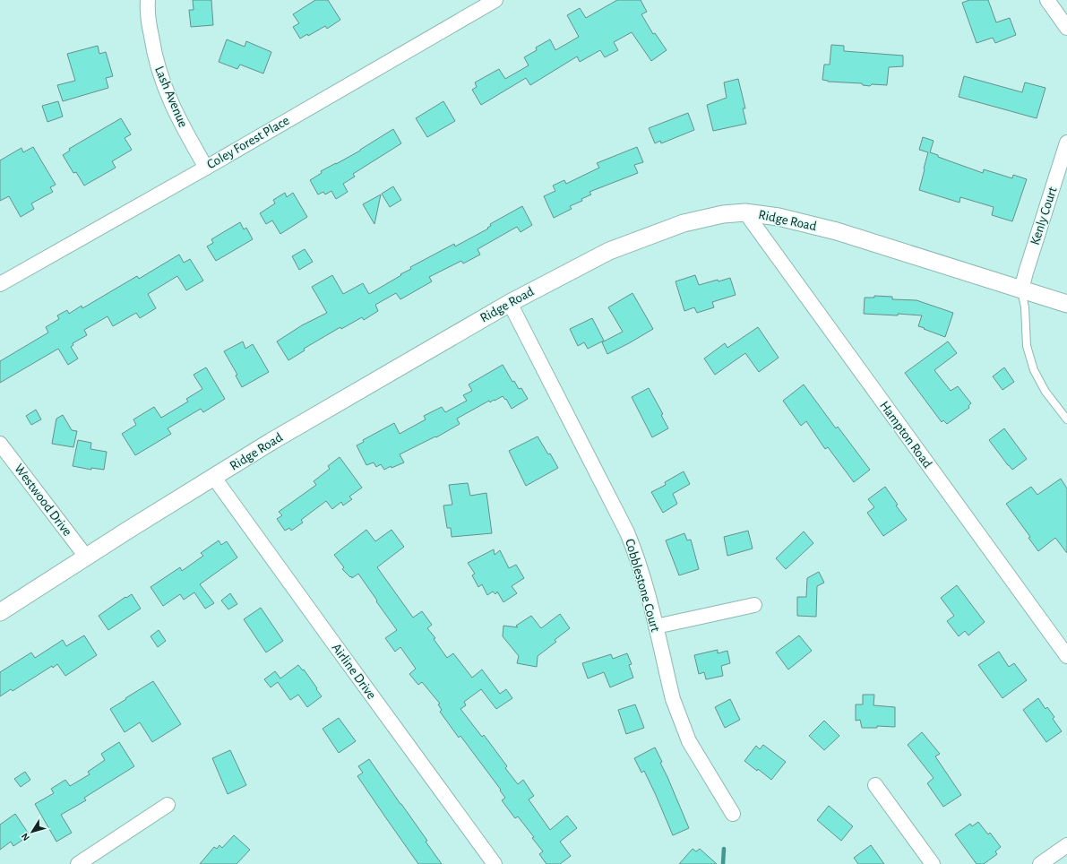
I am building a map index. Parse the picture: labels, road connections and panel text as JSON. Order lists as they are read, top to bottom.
{
  "streets": {
    "street": [
      "Lash Avenue",
      "Coley Forest Place",
      "Kenly Court",
      "Ridge Road",
      "Hampton Road",
      "Westwood Drive",
      "Cobblestone Court",
      "Airline Drive"
    ]
  },
  "crossings": [
    ["Lash Avenue", "Coley Forest Place"],
    ["Kenly Court", "Ridge Road"],
    ["Ridge Road", "Hampton Road"],
    ["Ridge Road", "Westwood Drive"],
    ["Ridge Road", "Cobblestone Court"],
    ["Ridge Road", "Airline Drive"]
  ],
  "north": "bottom left"
}
